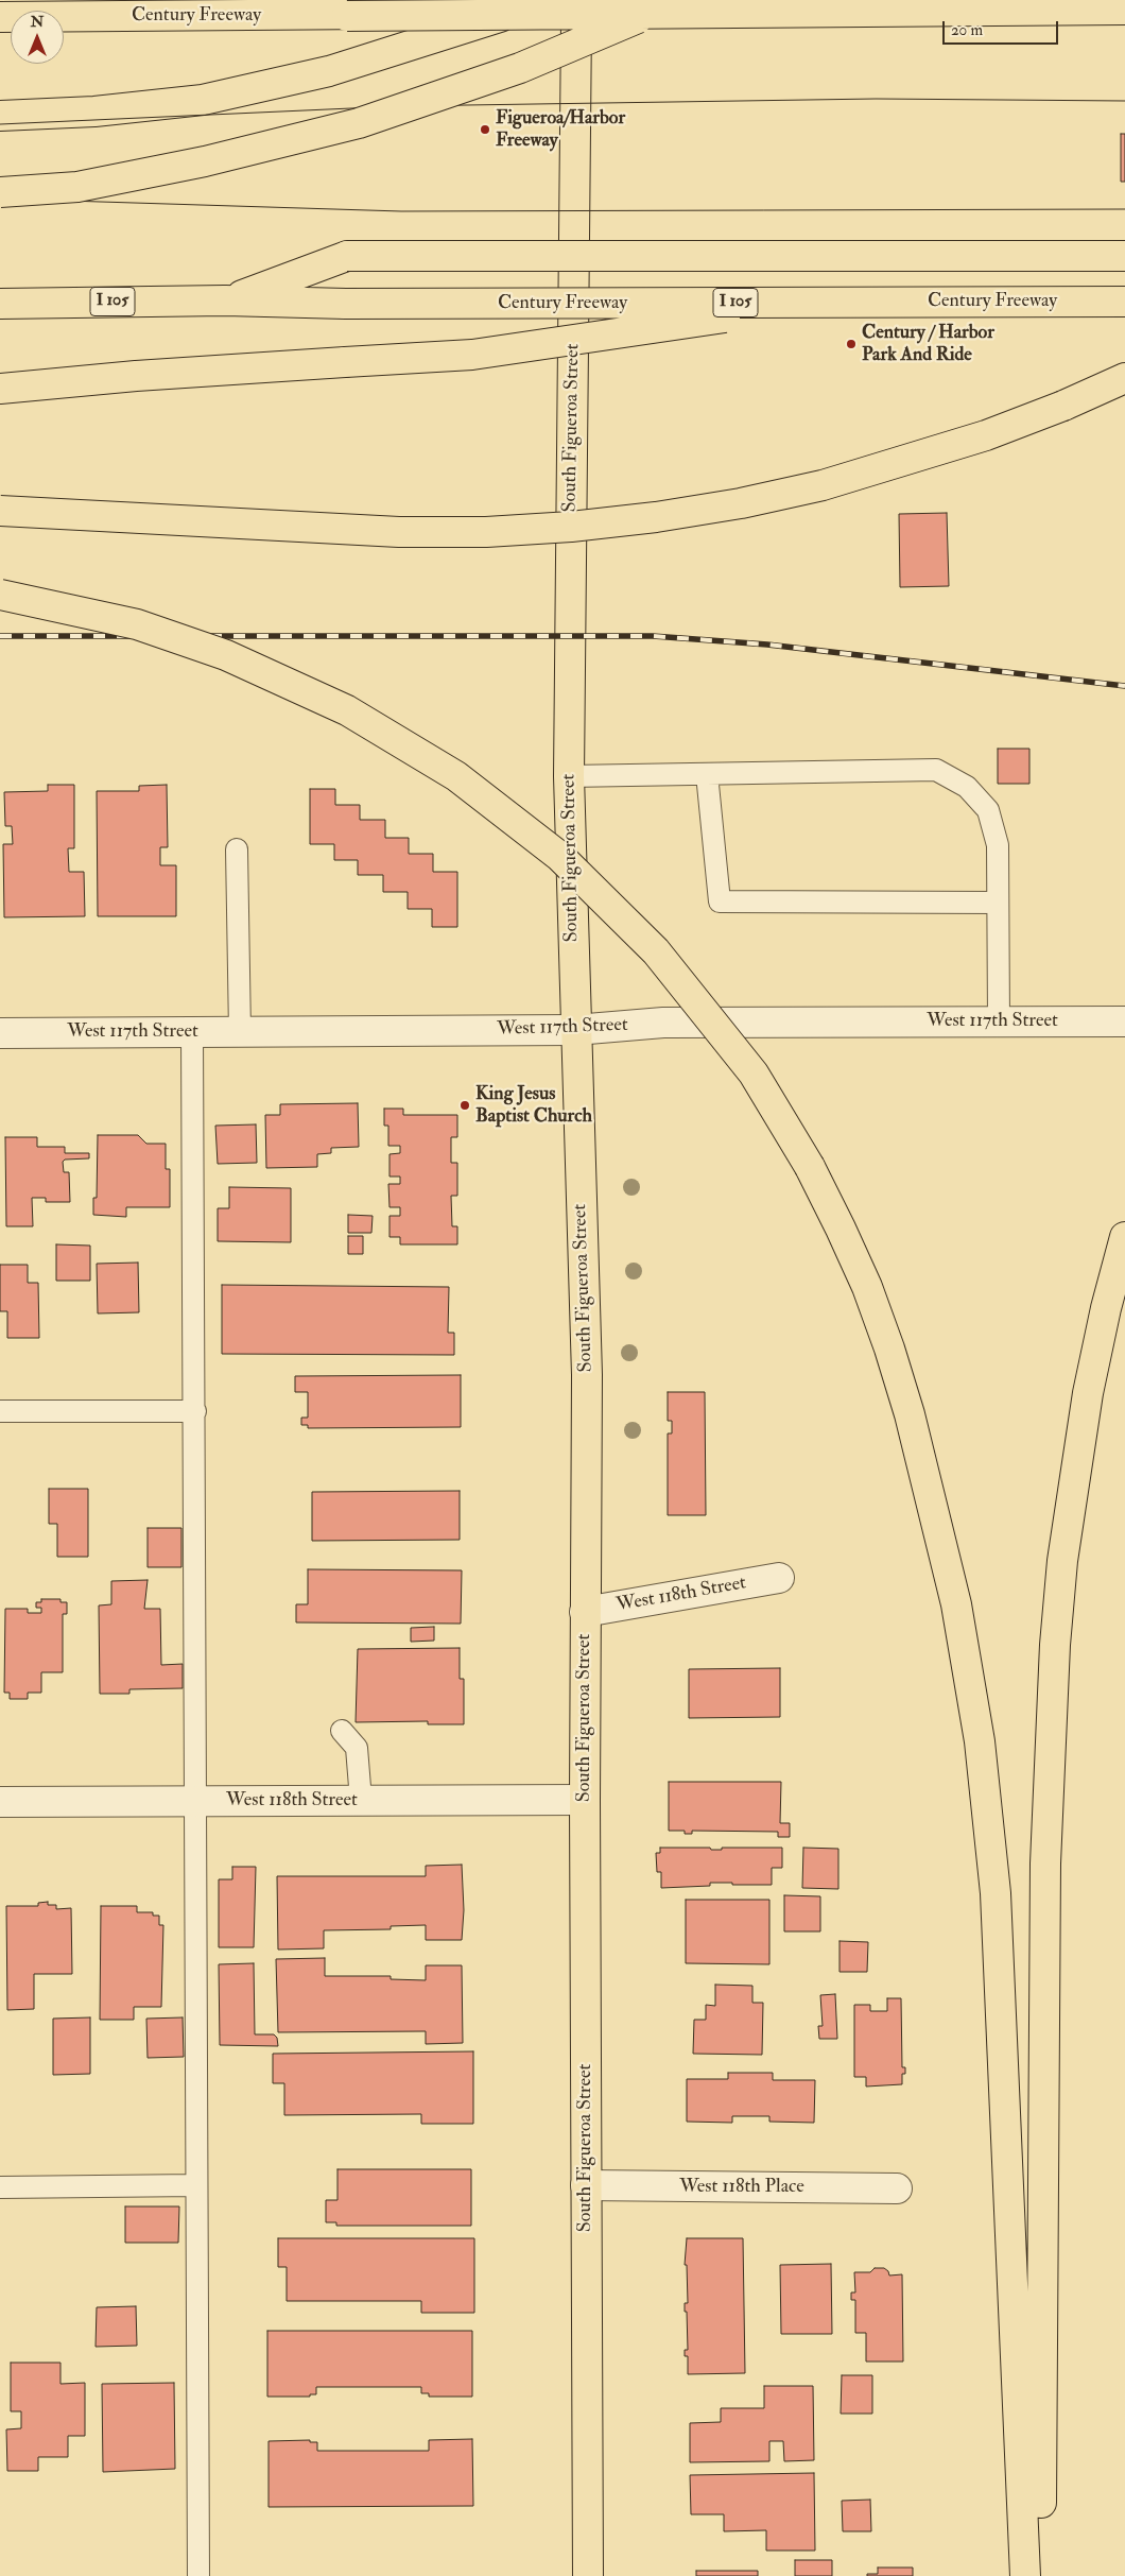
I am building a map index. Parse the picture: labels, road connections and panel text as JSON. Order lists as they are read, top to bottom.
{
  "streets": {
    "main road": ["Century Freeway", "I 105", "South Figueroa Street"],
    "street": ["West 117th Street", "West 118th Street", "West 118th Place"]
  },
  "crossings": [
    ["South Figueroa Street", "West 117th Street"],
    ["South Figueroa Street", "West 118th Street"],
    ["South Figueroa Street", "West 118th Place"]
  ],
  "places": ["Figueroa/Harbor Freeway", "Century / Harbor Park And Ride", "King Jesus Baptist Church"],
  "scale_bar": "20 m",
  "north": "top"
}
